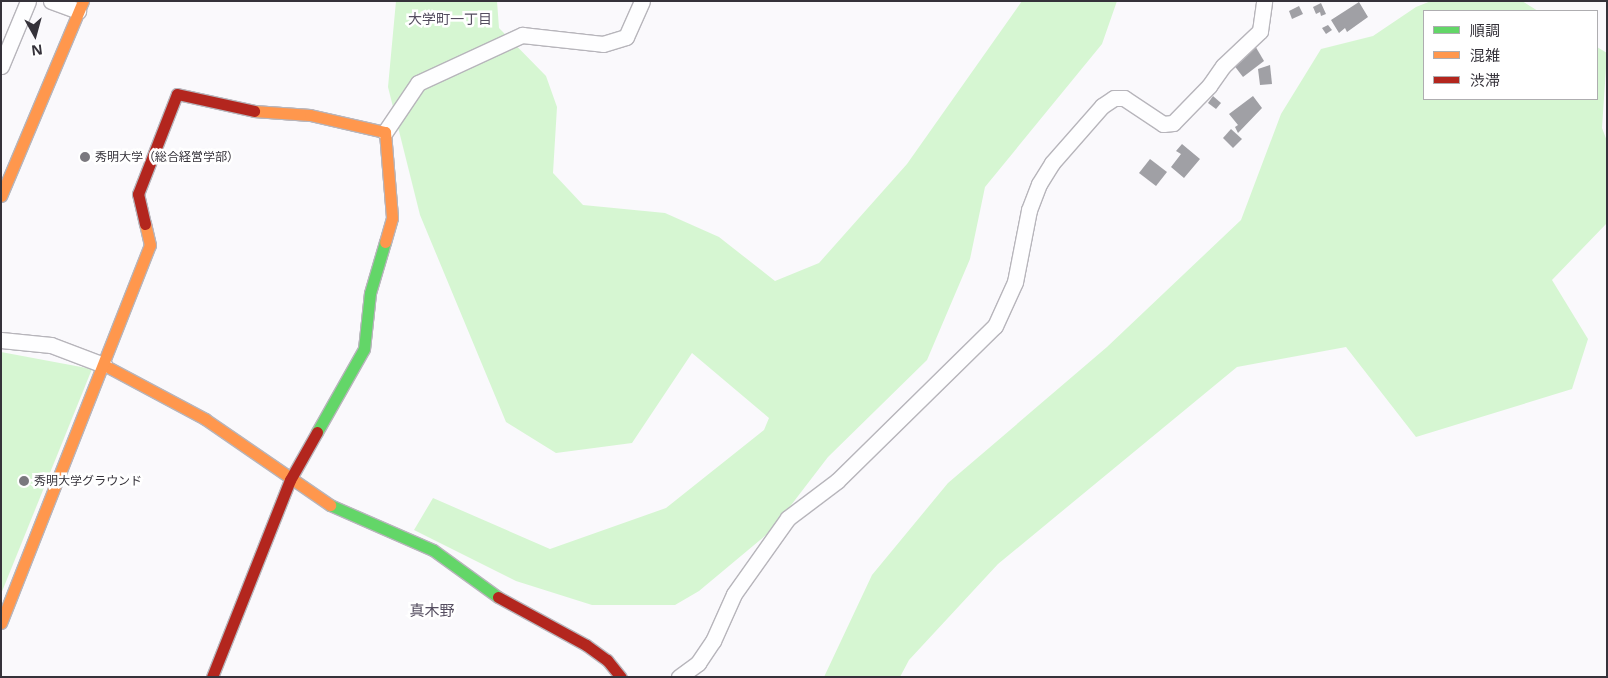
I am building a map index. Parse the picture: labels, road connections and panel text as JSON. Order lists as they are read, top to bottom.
{
  "districts": ["大学町一丁目", "真木野"],
  "places": ["秀明大学（総合経営学部）", "秀明大学グラウンド"],
  "legend": ["順調", "混雑", "渋滞"],
  "north": "bottom"
}
